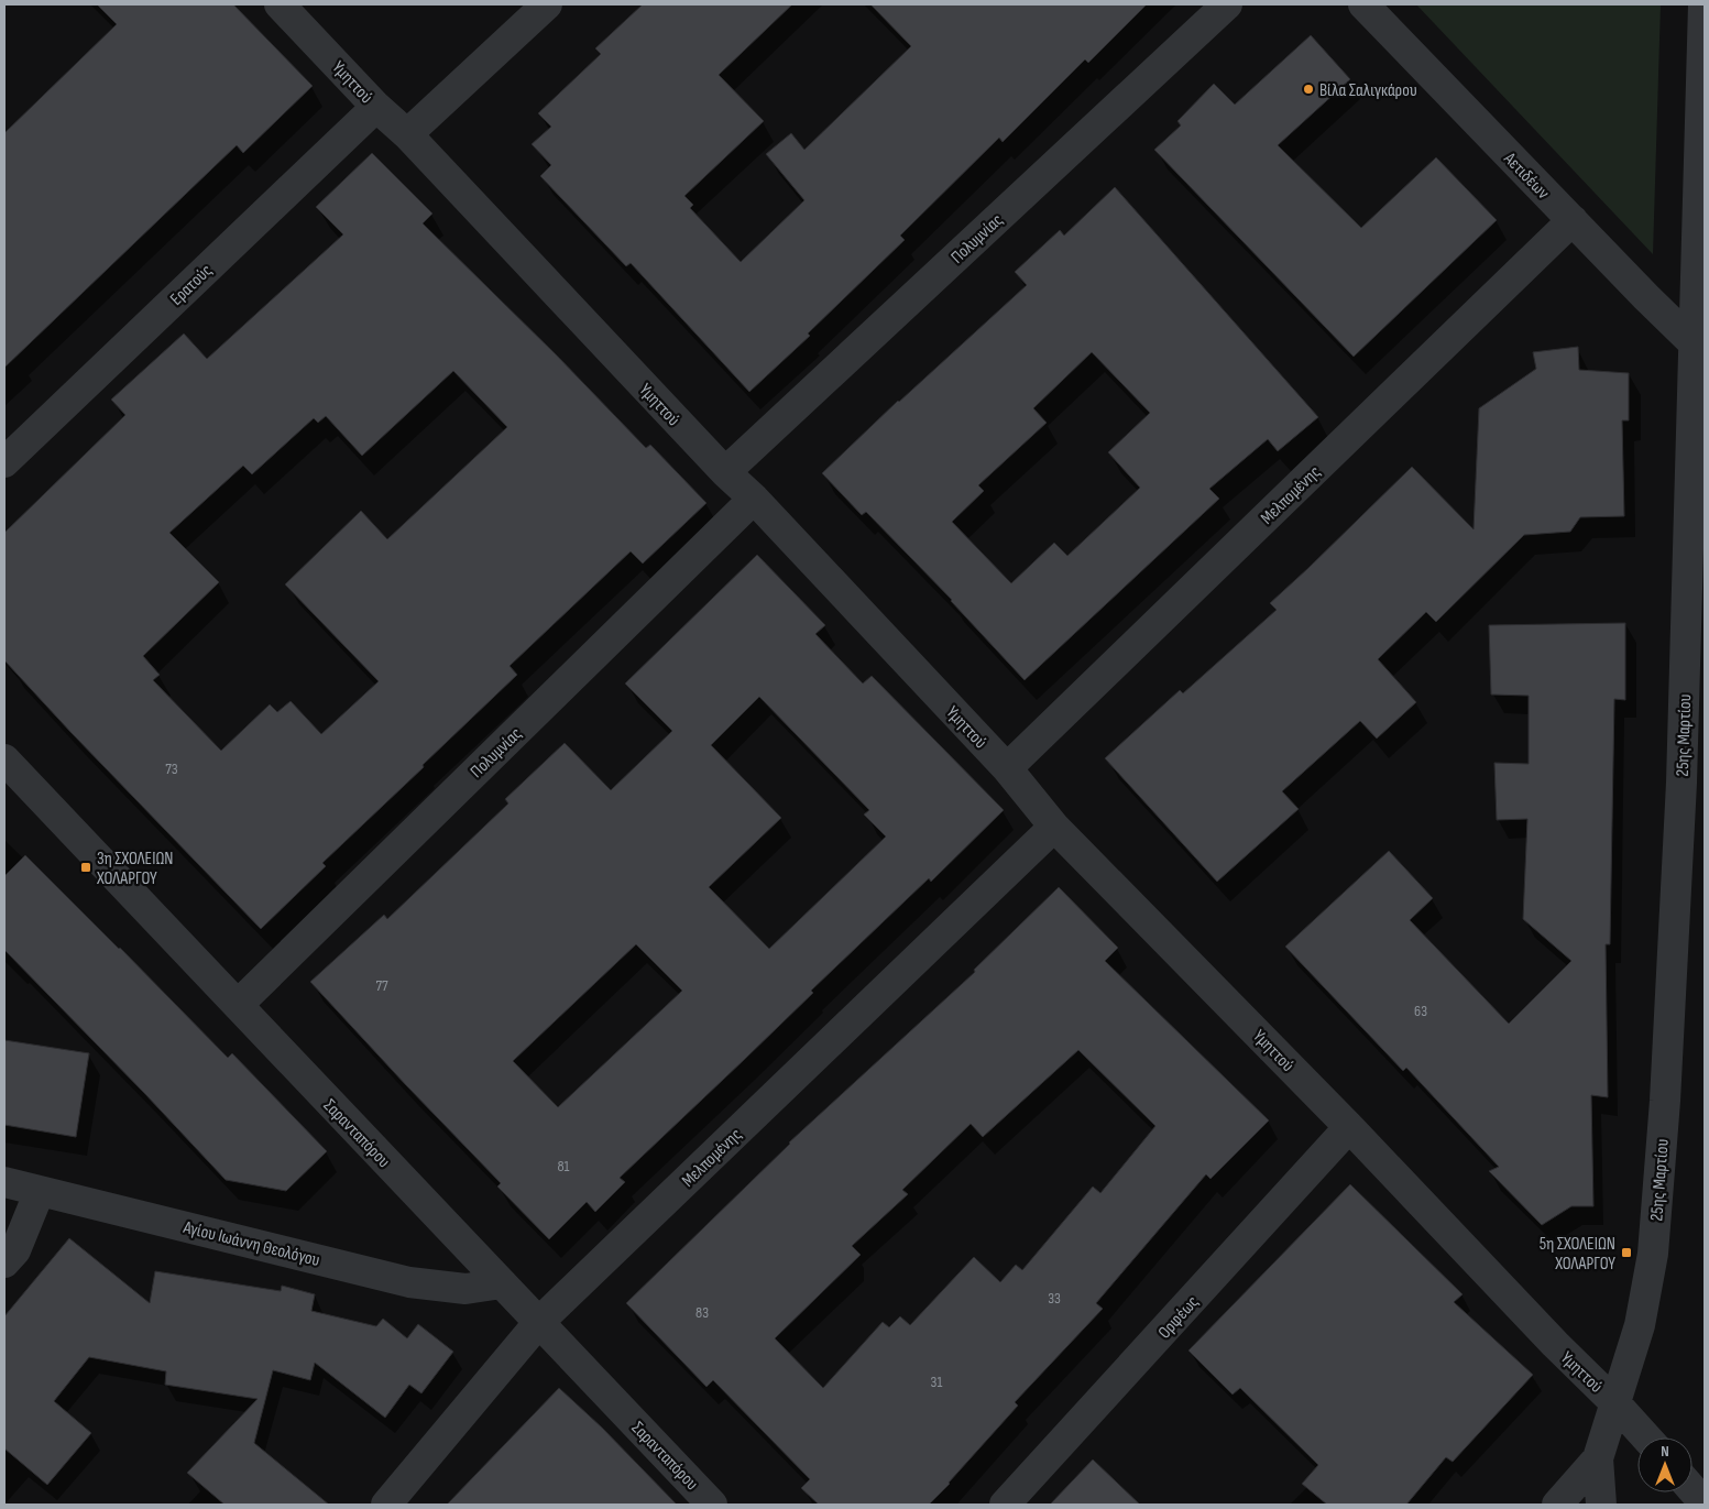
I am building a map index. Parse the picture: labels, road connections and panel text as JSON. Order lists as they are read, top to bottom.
{
  "streets": {
    "street": [
      "Υμηττού",
      "Αετιδέων",
      "Πολυμνίας",
      "Ερατούς",
      "Μελπομένης",
      "25ης Μαρτίου",
      "Σαρανταπόρου",
      "Αγίου Ιωάννη Θεολόγου",
      "Ορφέως"
    ]
  },
  "crossings": [
    ["Υμηττού", "Πολυμνίας"],
    ["Υμηττού", "Ερατούς"],
    ["Υμηττού", "Μελπομένης"],
    ["Υμηττού", "25ης Μαρτίου"],
    ["Υμηττού", "Ορφέως"],
    ["Αετιδέων", "Μελπομένης"],
    ["Αετιδέων", "25ης Μαρτίου"],
    ["Πολυμνίας", "Σαρανταπόρου"],
    ["Μελπομένης", "Σαρανταπόρου"],
    ["Σαρανταπόρου", "Αγίου Ιωάννη Θεολόγου"]
  ],
  "places": {
    "other": ["Βίλα Σαλιγκάρου"],
    "transit": ["3η ΣΧΟΛΕΙΩΝ ΧΟΛΑΡΓΟΥ", "5η ΣΧΟΛΕΙΩΝ ΧΟΛΑΡΓΟΥ"]
  },
  "house_numbers": [
    "73",
    "77",
    "63",
    "81",
    "33",
    "83",
    "31"
  ],
  "north": "top"
}
